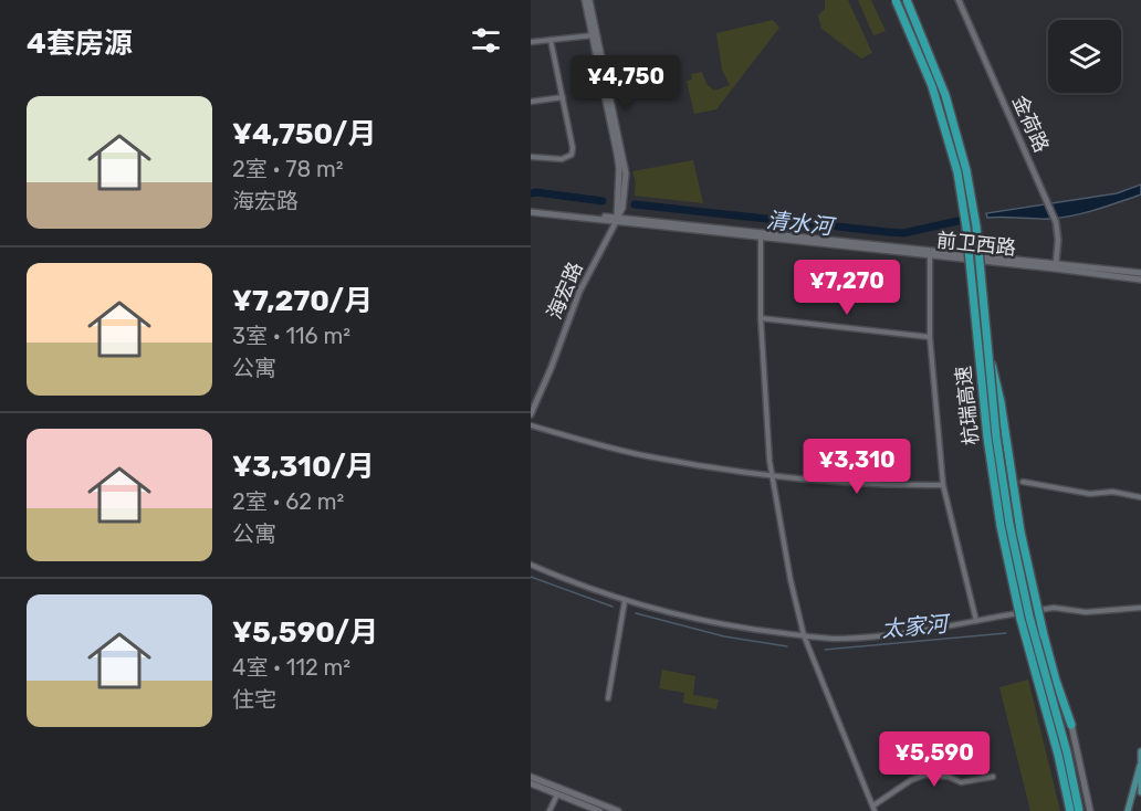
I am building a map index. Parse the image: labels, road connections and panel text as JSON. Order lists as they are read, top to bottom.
{
  "streets": {
    "highway": ["杭瑞高速"],
    "main road": ["前卫西路", "海宏路"],
    "street": ["金荷路"]
  },
  "crossings": [
    ["金荷路", "前卫西路"],
    ["前卫西路", "海宏路"]
  ],
  "water": ["清水河", "太家河"],
  "page": {
    "heading": "4套房源",
    "price": [
      "¥4,750",
      "¥7,270",
      "¥3,310",
      "¥5,590"
    ],
    "list": [
      {
        "name": "¥4,750/月",
        "note": "2室 · 78 m² · 海宏路"
      },
      {
        "name": "¥7,270/月",
        "note": "3室 · 116 m² · 公寓"
      },
      {
        "name": "¥3,310/月",
        "note": "2室 · 62 m² · 公寓"
      },
      {
        "name": "¥5,590/月",
        "note": "4室 · 112 m² · 住宅"
      }
    ]
  }
}
